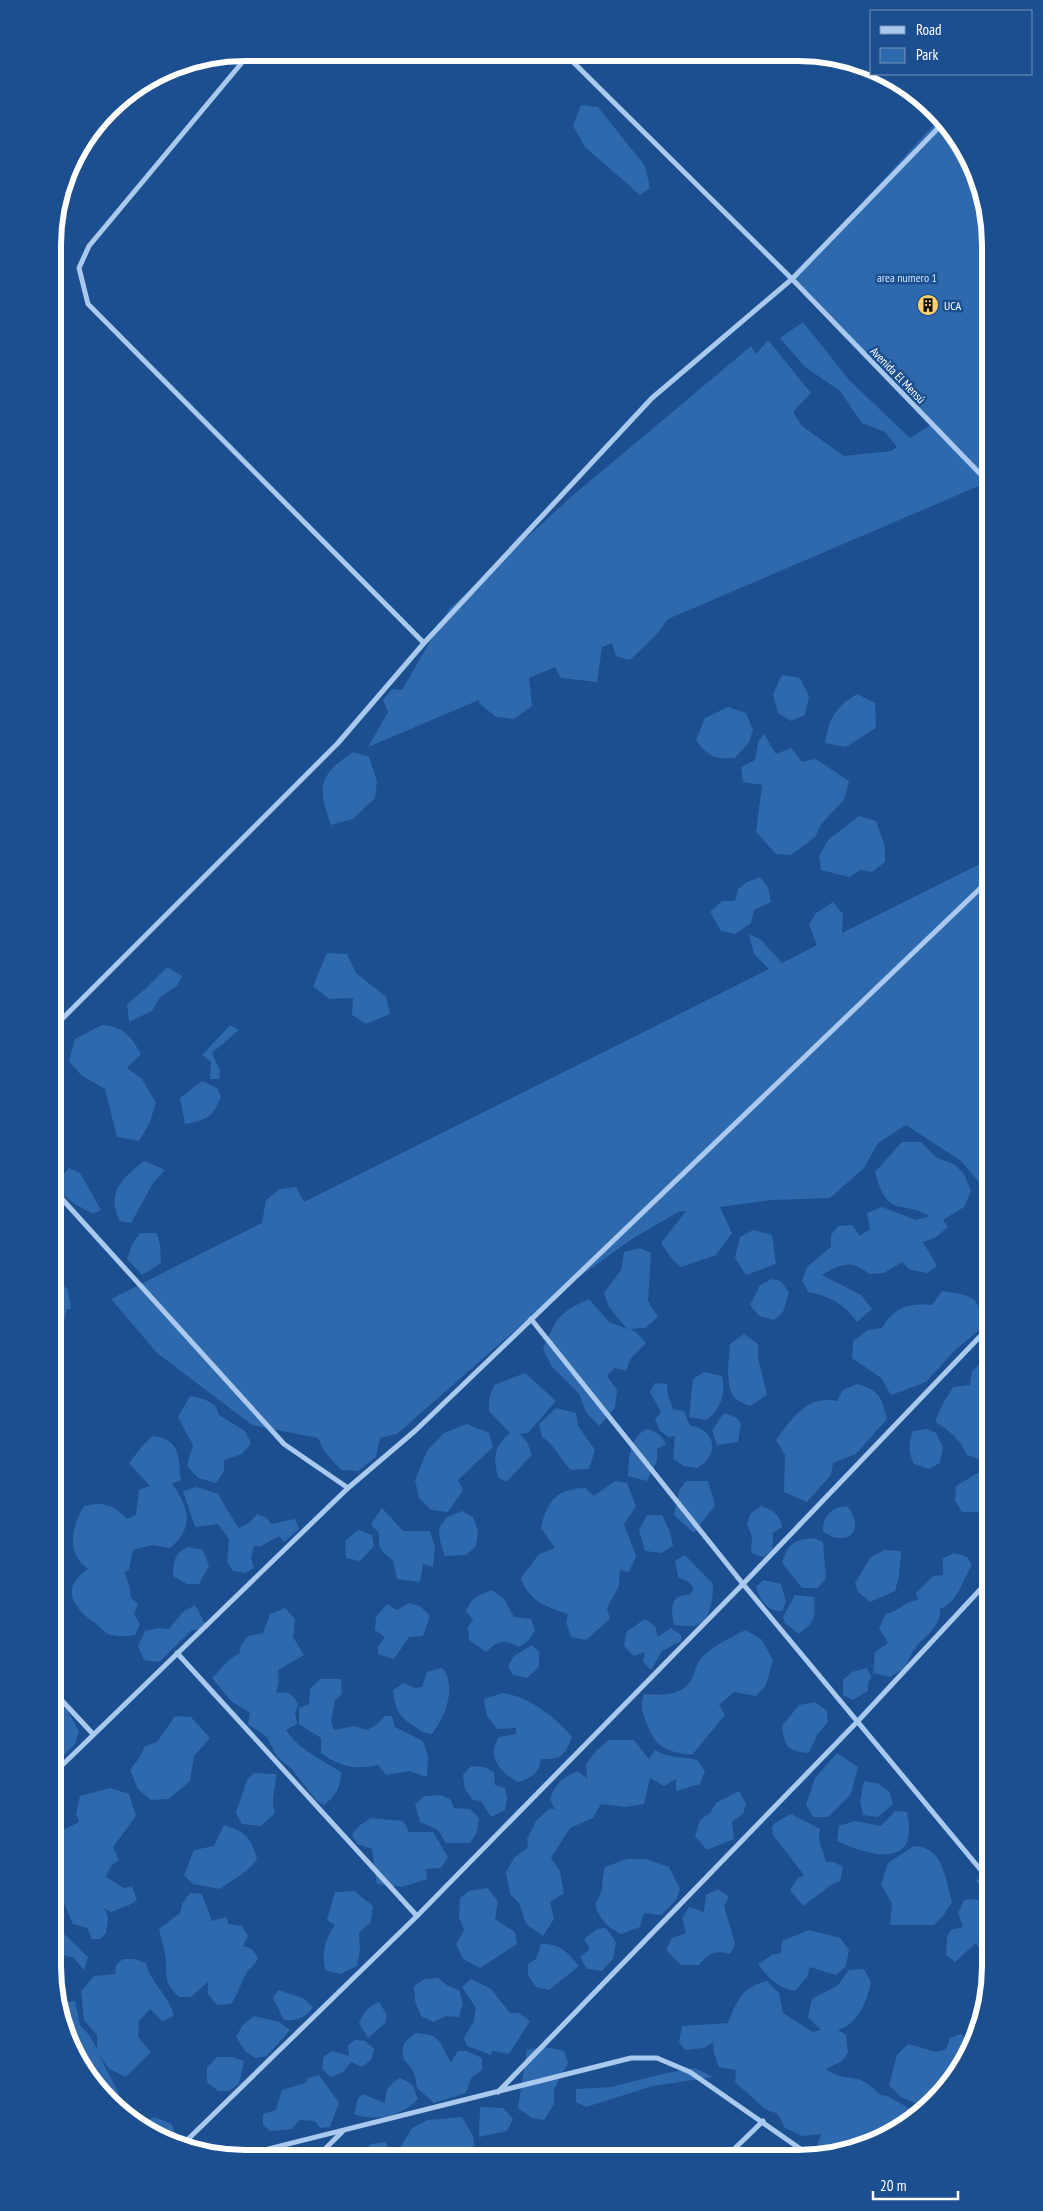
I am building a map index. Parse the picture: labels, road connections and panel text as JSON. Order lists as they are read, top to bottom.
{
  "streets": {
    "street": ["Avenida El Mensú"]
  },
  "parks": ["area numero 1"],
  "places": {
    "building": ["UCA"]
  },
  "legend": ["Road", "Park"],
  "scale_bar": "20 m"
}
